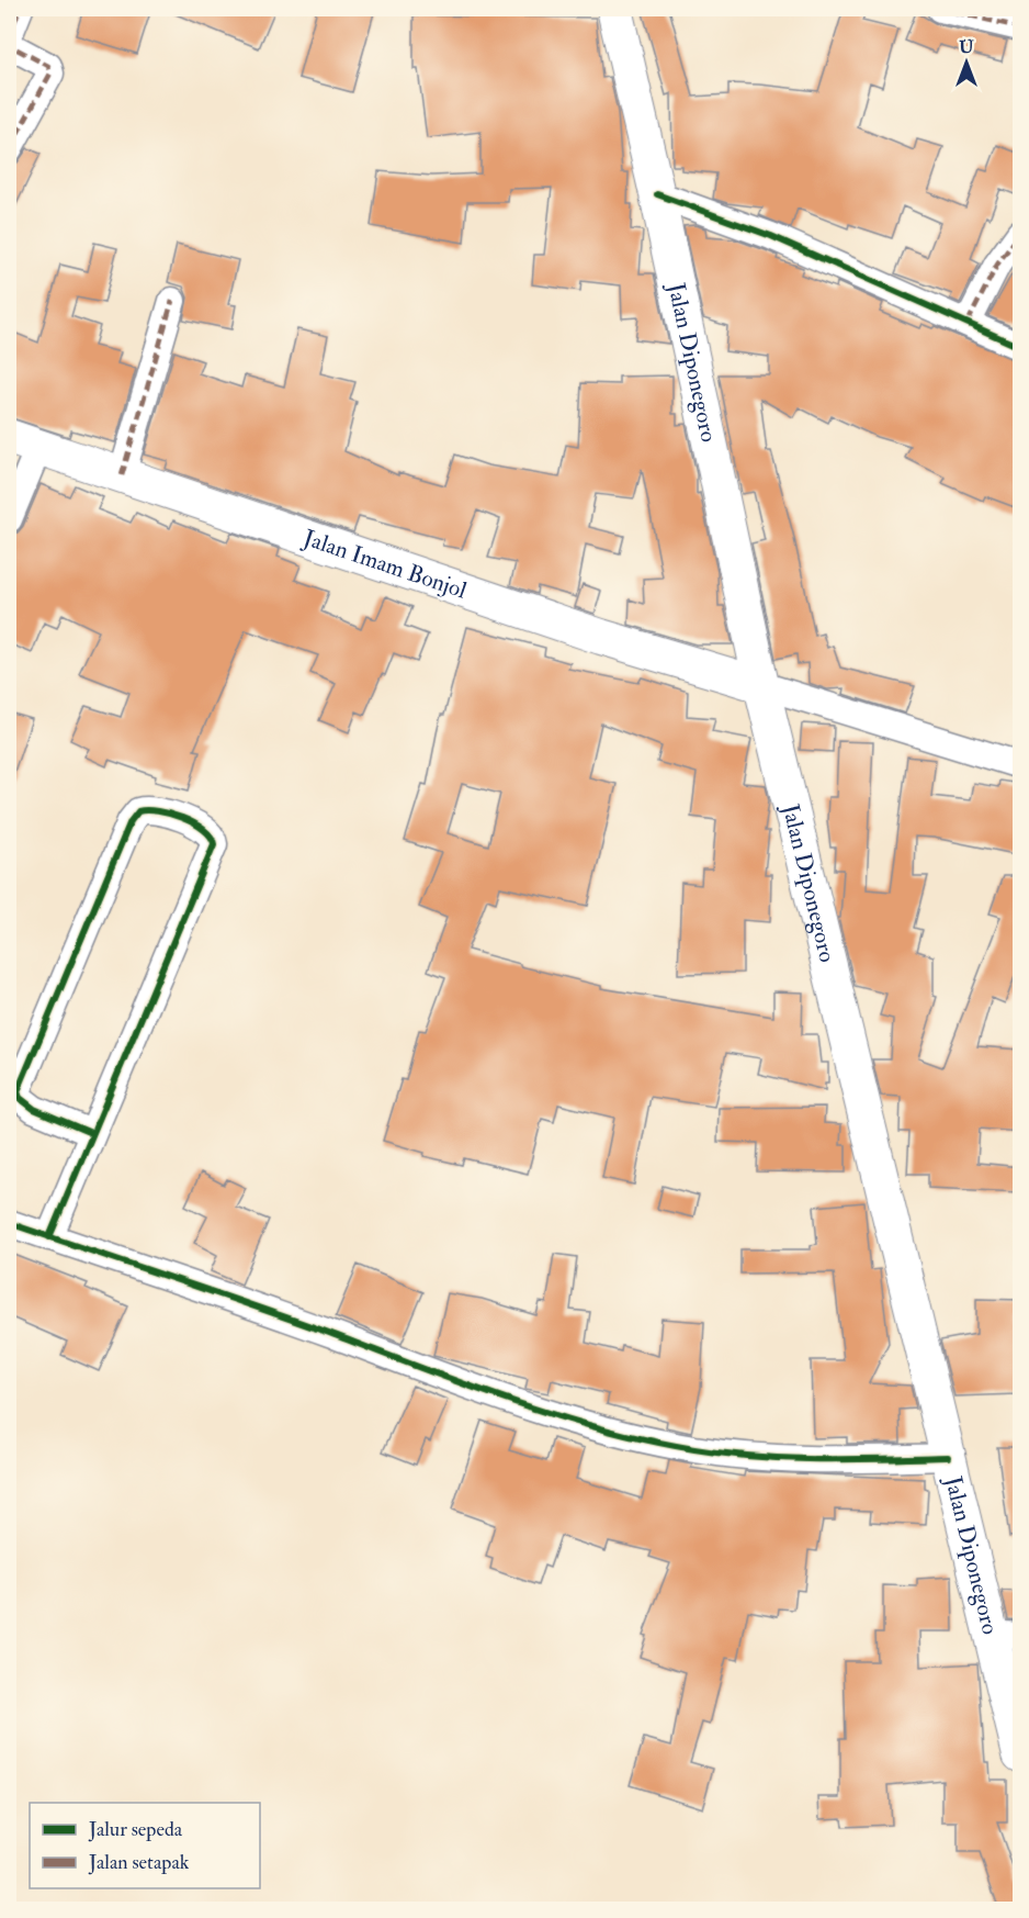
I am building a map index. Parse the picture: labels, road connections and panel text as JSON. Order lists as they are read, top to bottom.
{
  "streets": {
    "main road": ["Jalan Diponegoro", "Jalan Imam Bonjol"]
  },
  "crossings": [
    ["Jalan Diponegoro", "Jalan Imam Bonjol"]
  ],
  "legend": ["Jalur sepeda", "Jalan setapak"],
  "north": "top"
}
